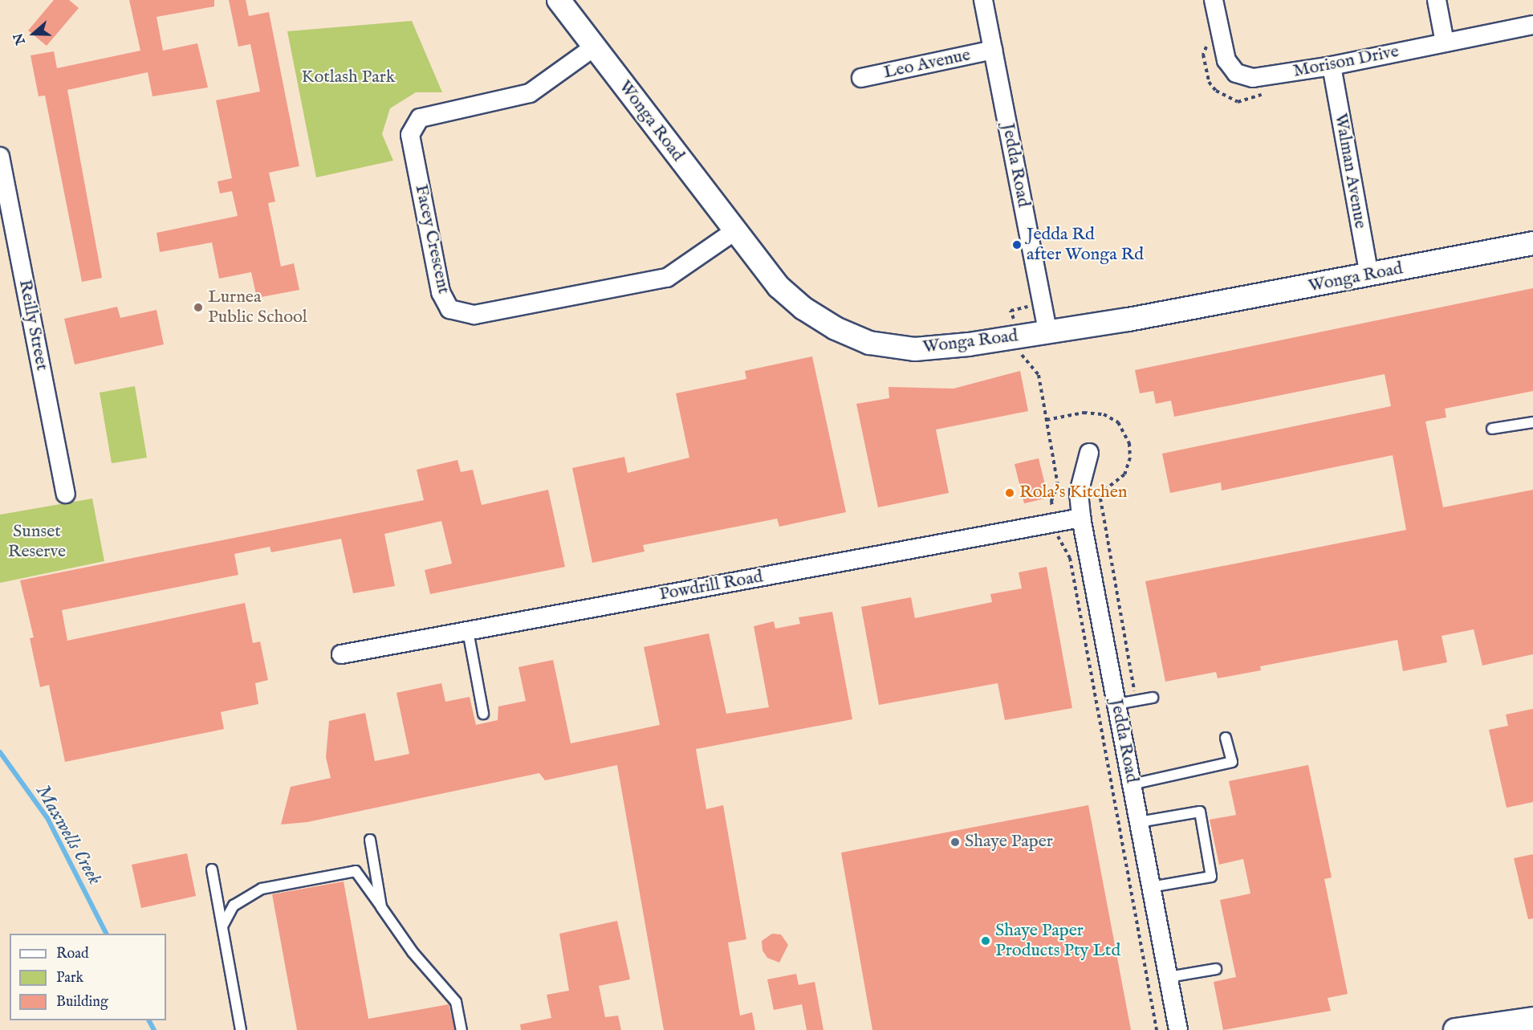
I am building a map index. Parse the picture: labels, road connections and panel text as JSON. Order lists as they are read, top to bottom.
{
  "streets": {
    "street": [
      "Morison Drive",
      "Leo Avenue",
      "Wonga Road",
      "Jedda Road",
      "Walman Avenue",
      "Facey Crescent",
      "Reilly Street",
      "Powdrill Road"
    ]
  },
  "crossings": [
    ["Morison Drive", "Walman Avenue"],
    ["Leo Avenue", "Jedda Road"],
    ["Wonga Road", "Jedda Road"],
    ["Wonga Road", "Walman Avenue"],
    ["Wonga Road", "Facey Crescent"],
    ["Jedda Road", "Powdrill Road"]
  ],
  "water": ["Maxwells Creek"],
  "parks": ["Kotlash Park", "Sunset Reserve"],
  "places": [
    "Jedda Rd after Wonga Rd",
    "Lurnea Public School",
    "Rola's Kitchen",
    "Shaye Paper",
    "Shaye Paper Products Pty Ltd"
  ],
  "legend": ["Road", "Park", "Building"],
  "north": "left"
}
